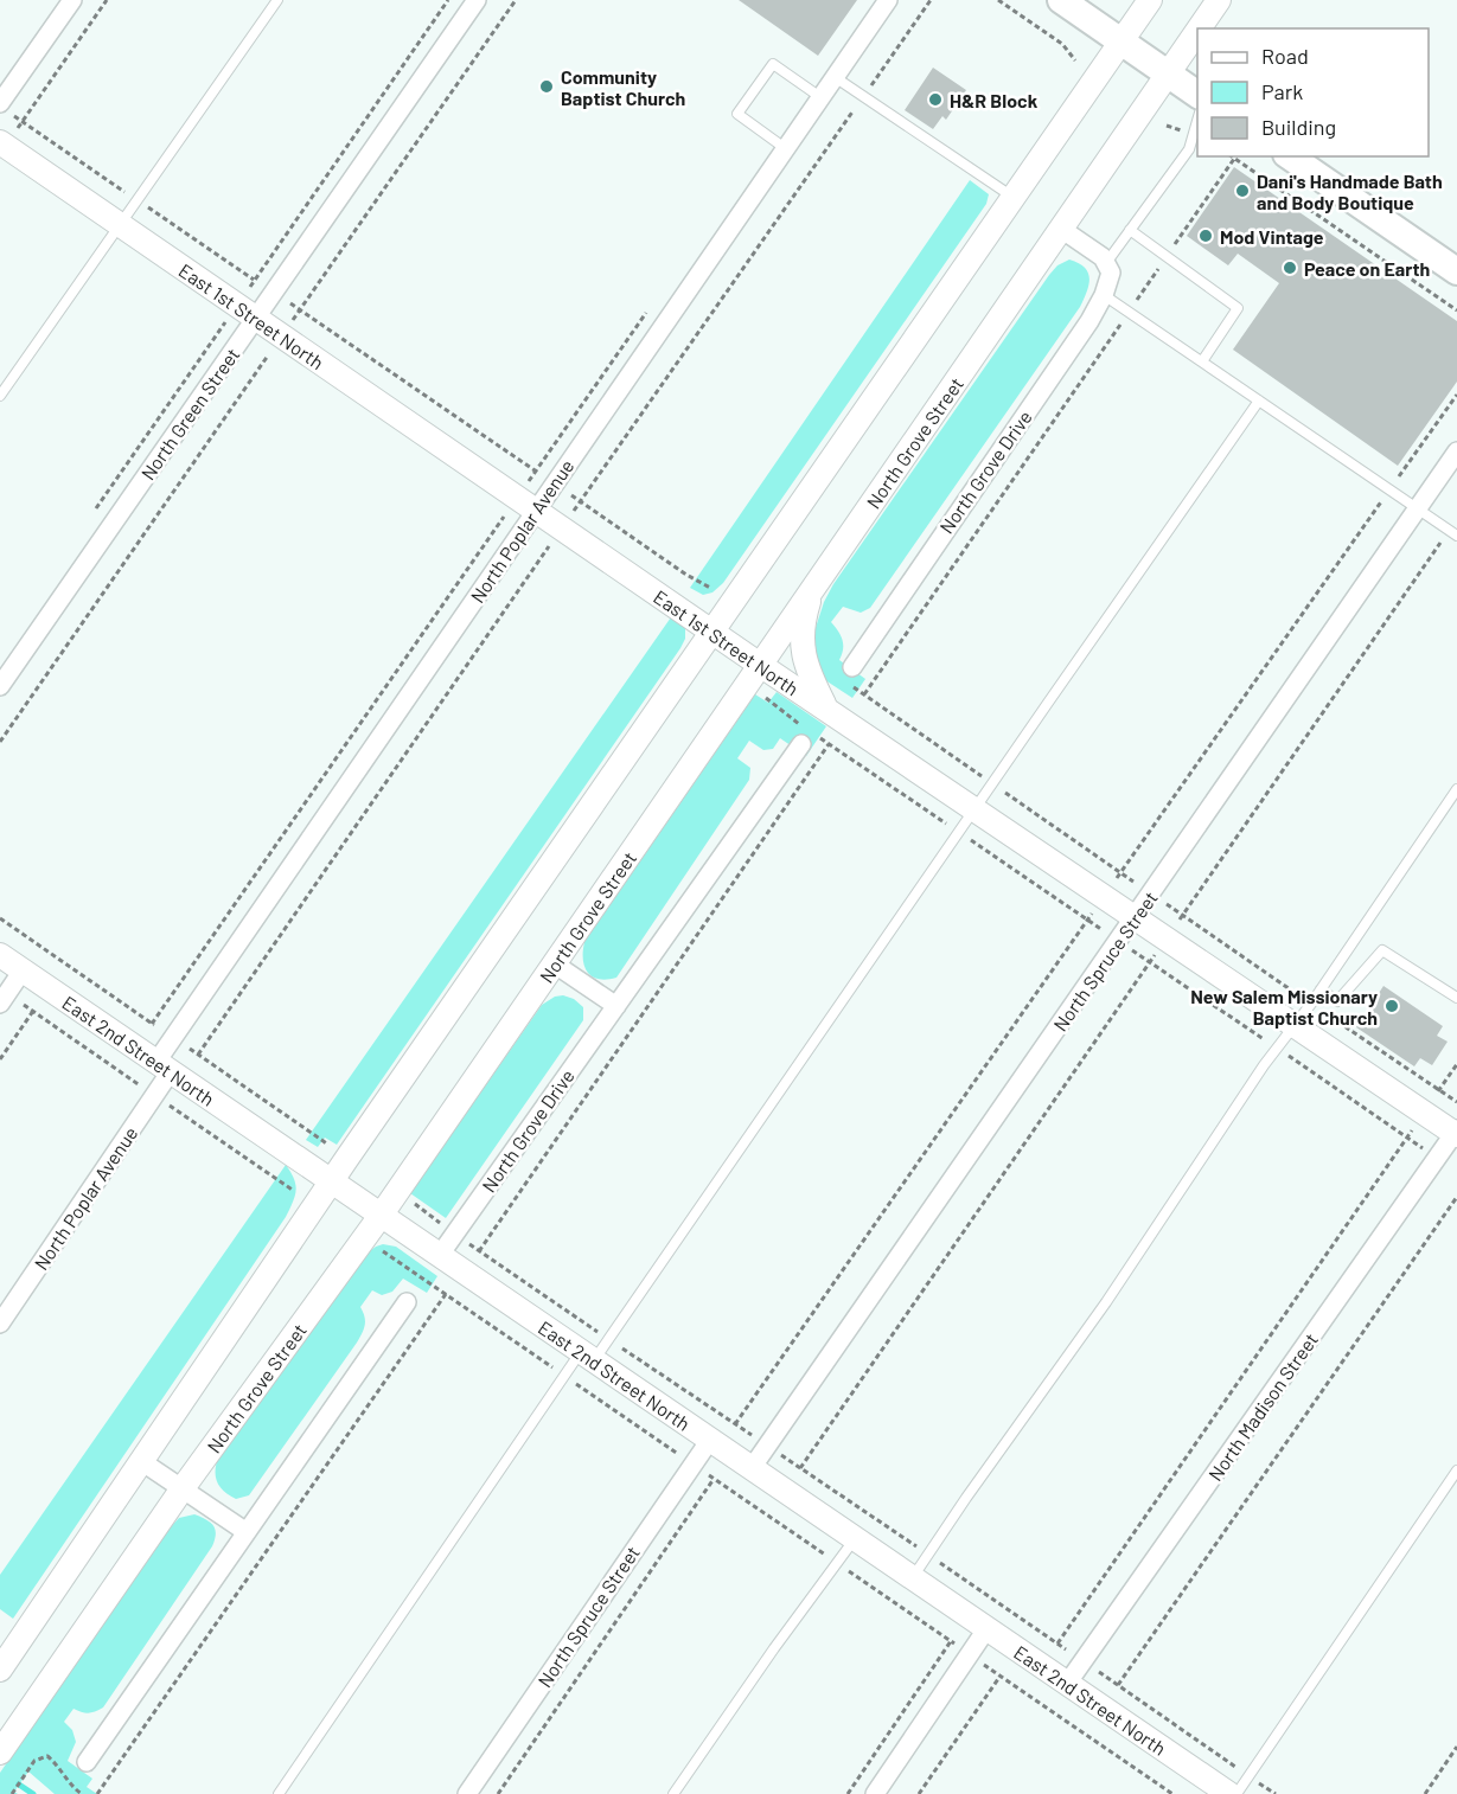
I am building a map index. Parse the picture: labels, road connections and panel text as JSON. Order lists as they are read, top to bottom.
{
  "streets": {
    "street": [
      "East 1st Street North",
      "North Green Street",
      "North Grove Street",
      "North Grove Drive",
      "North Poplar Avenue",
      "North Spruce Street",
      "East 2nd Street North",
      "North Madison Street"
    ]
  },
  "crossings": [
    ["East 1st Street North", "North Green Street"],
    ["East 1st Street North", "North Grove Street"],
    ["East 1st Street North", "North Poplar Avenue"],
    ["East 1st Street North", "North Spruce Street"],
    ["East 1st Street North", "North Madison Street"],
    ["North Grove Street", "East 2nd Street North"],
    ["North Grove Drive", "East 2nd Street North"],
    ["North Poplar Avenue", "East 2nd Street North"],
    ["North Spruce Street", "East 2nd Street North"],
    ["East 2nd Street North", "North Madison Street"]
  ],
  "places": [
    "Community Baptist Church",
    "H&R Block",
    "Dani's Handmade Bath and Body Boutique",
    "Mod Vintage",
    "Peace on Earth",
    "New Salem Missionary Baptist Church"
  ],
  "legend": ["Road", "Park", "Building"]
}
